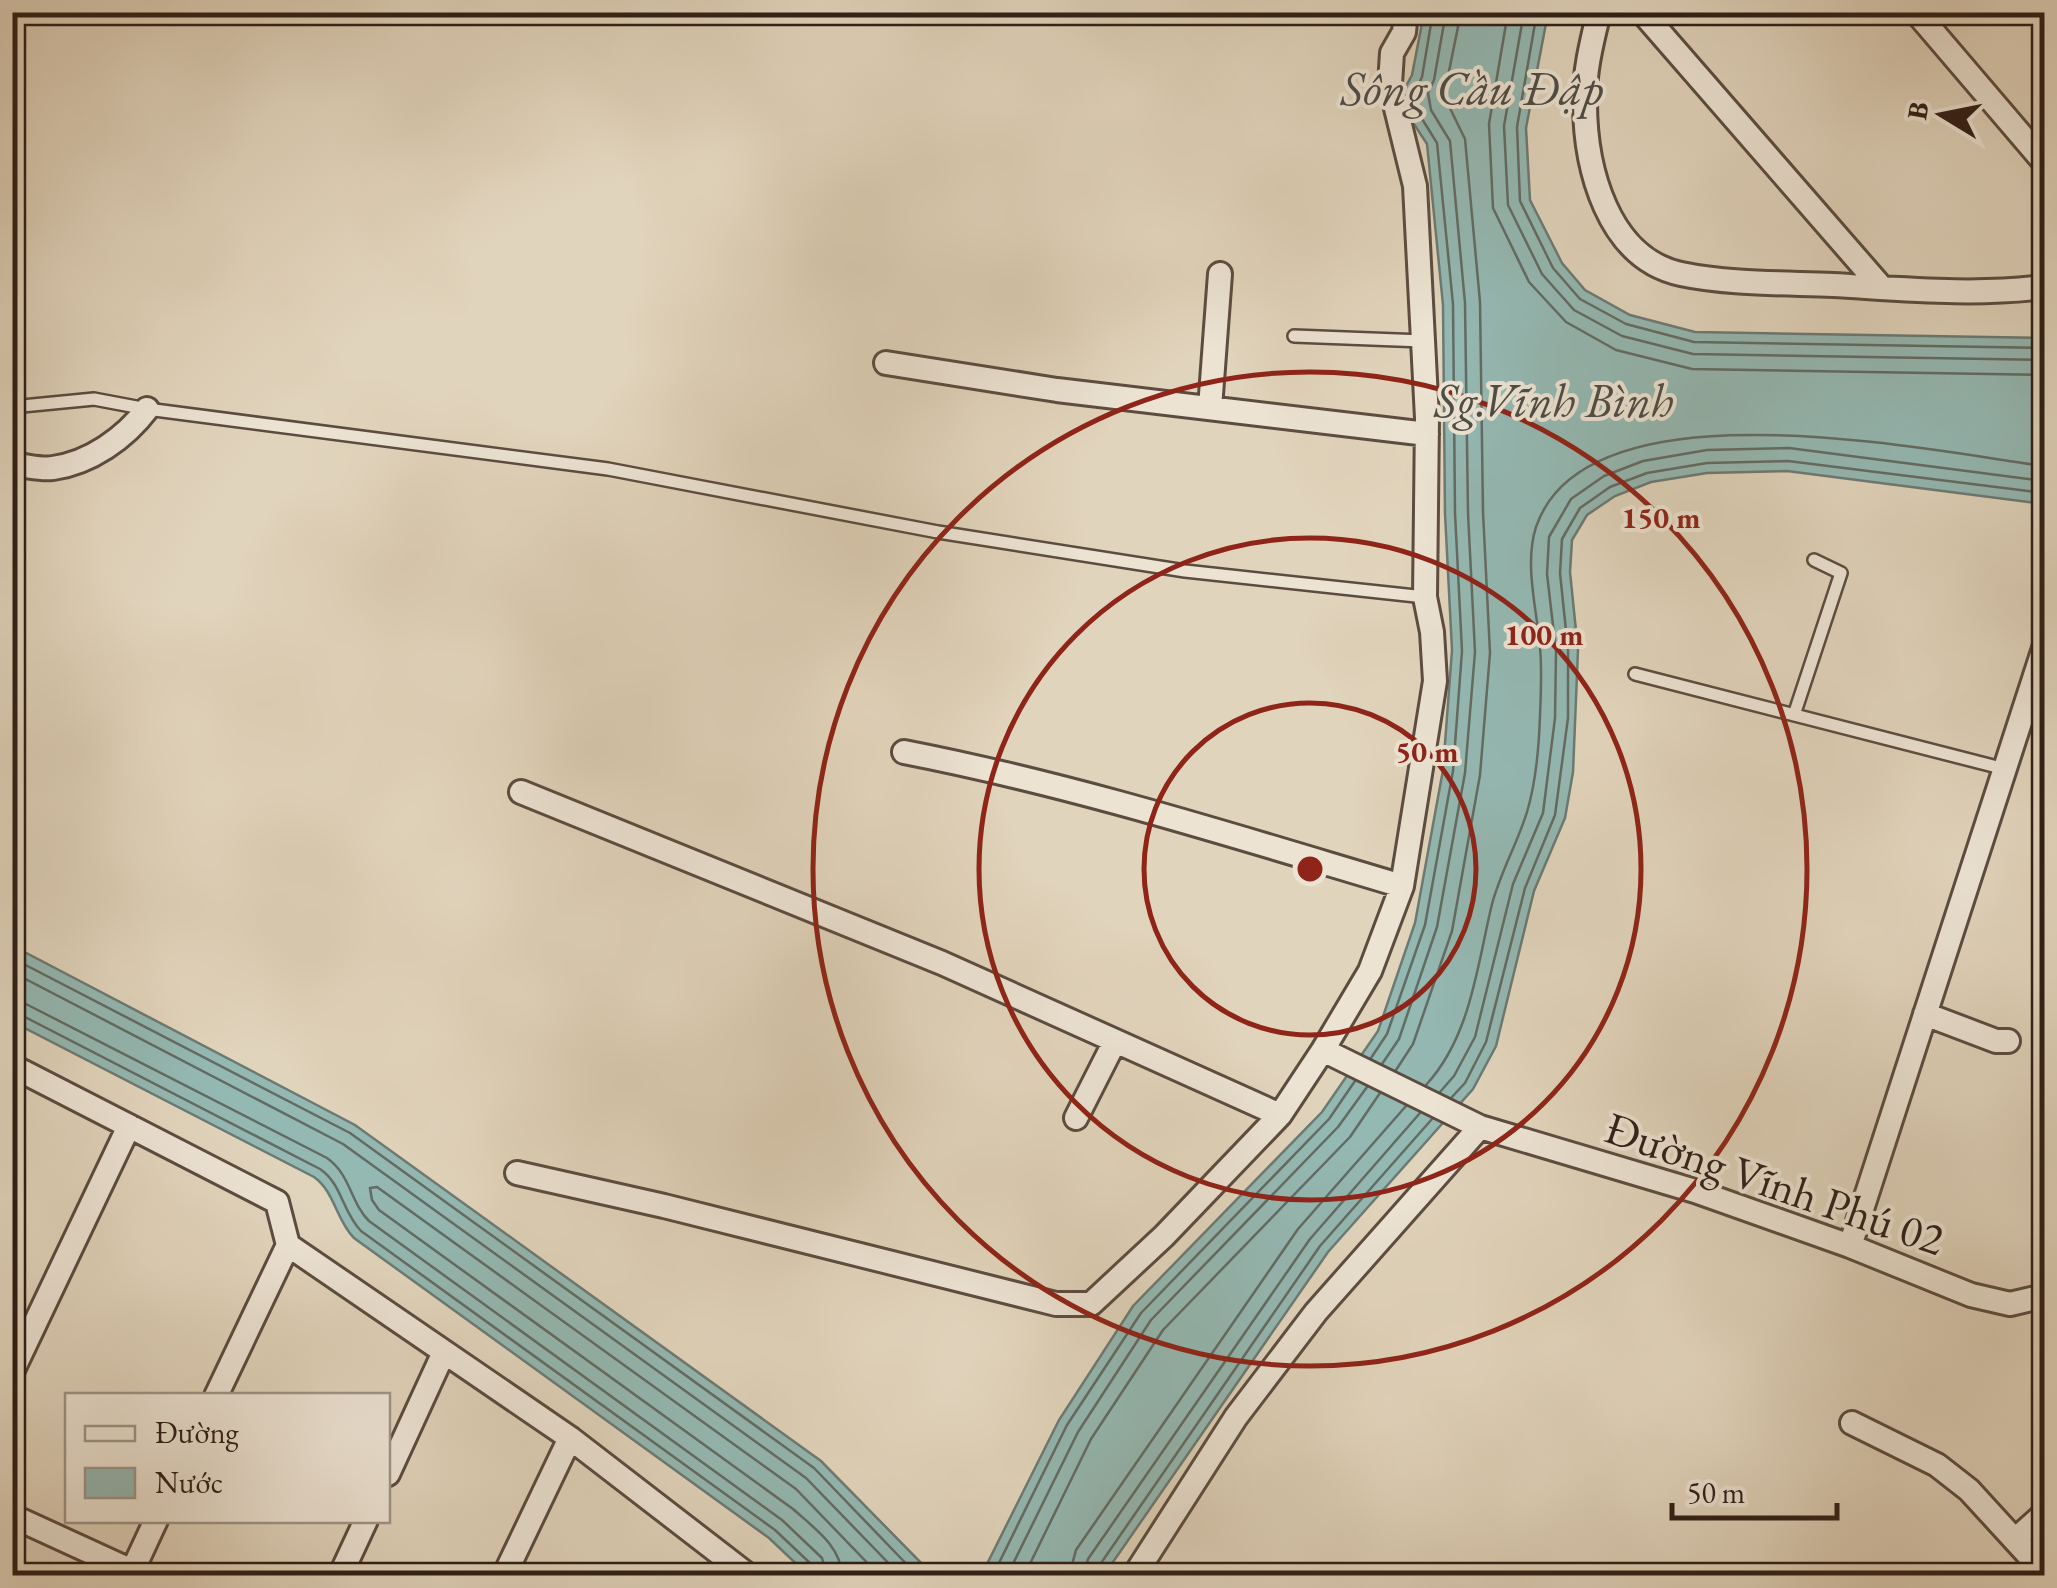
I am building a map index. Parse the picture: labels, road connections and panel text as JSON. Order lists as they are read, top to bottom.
{
  "streets": {
    "street": ["Đường Vĩnh Phú 02"]
  },
  "water": ["Sông Cầu Đập", "Sg.Vĩnh Bình"],
  "legend": ["Đường", "Nước"],
  "scale_bar": "50 m",
  "north": "left",
  "rings": ["150 m", "100 m", "50 m"]
}
